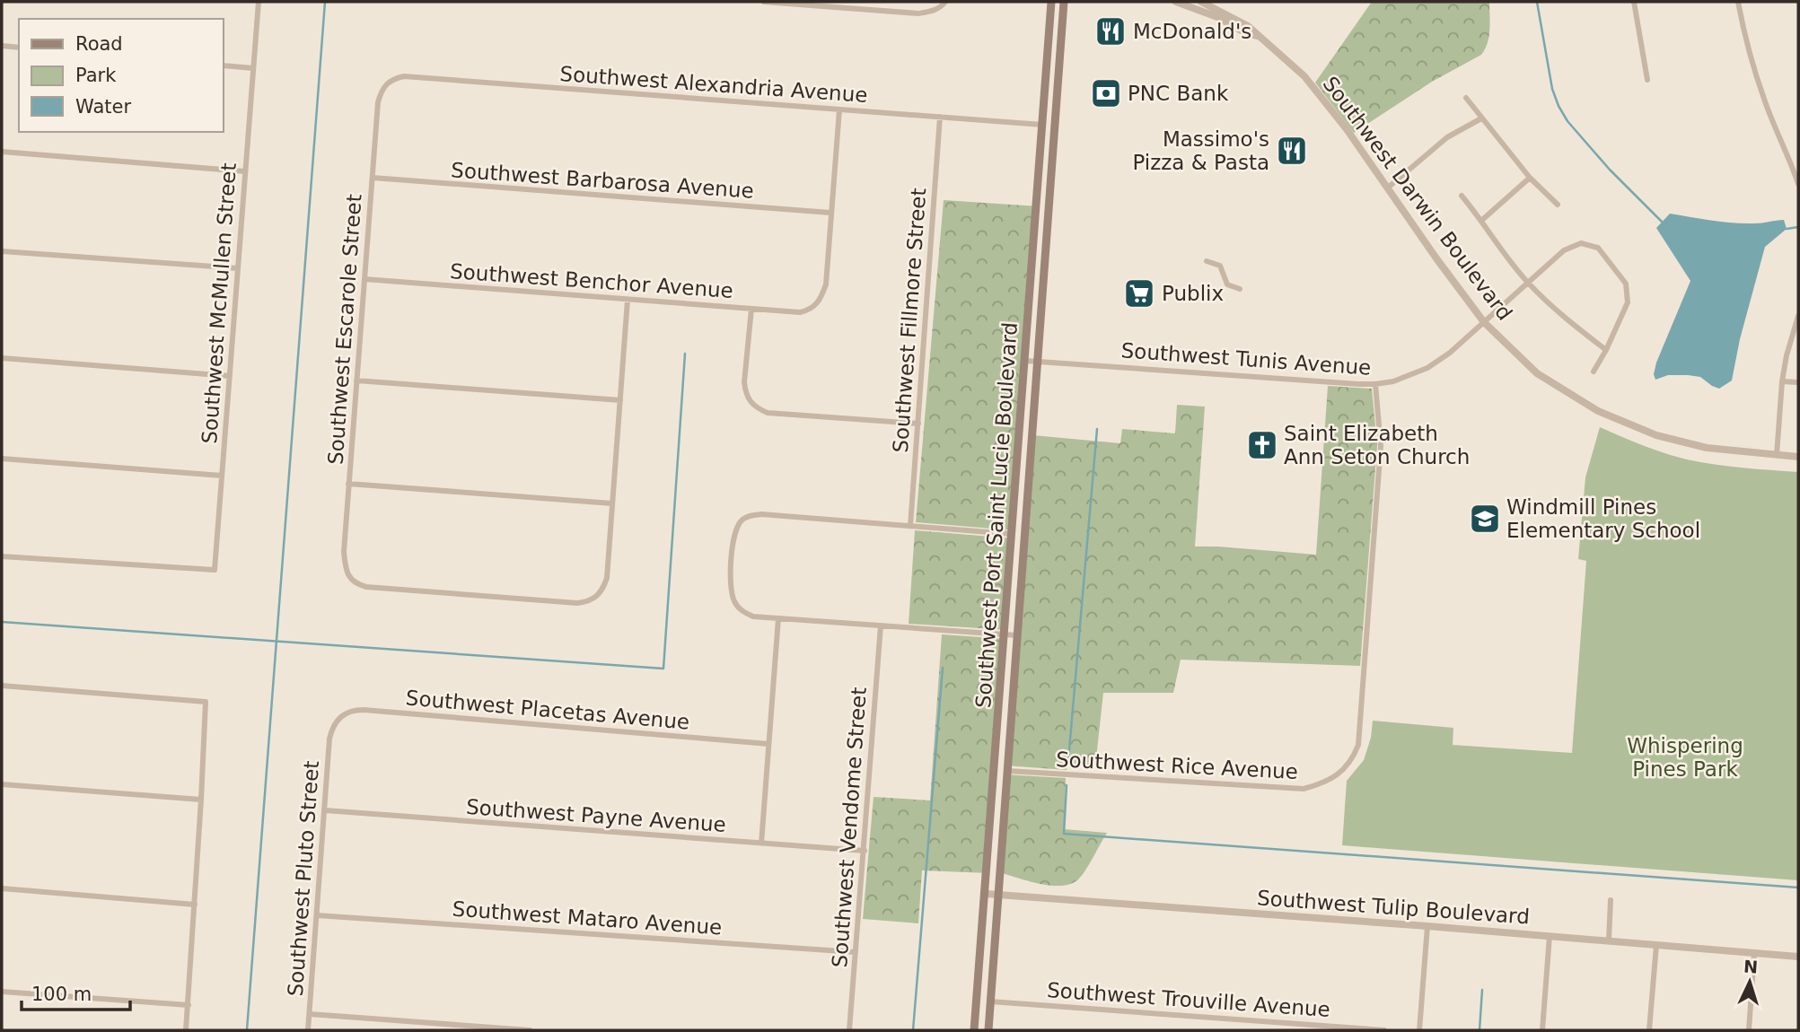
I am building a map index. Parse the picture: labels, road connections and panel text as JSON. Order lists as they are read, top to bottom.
{
  "streets": {
    "main road": ["Southwest Port Saint Lucie Boulevard"],
    "street": [
      "Southwest Alexandria Avenue",
      "Southwest Barbarosa Avenue",
      "Southwest Darwin Boulevard",
      "Southwest Benchor Avenue",
      "Southwest McMullen Street",
      "Southwest Fillmore Street",
      "Southwest Escarole Street",
      "Southwest Tunis Avenue",
      "Southwest Placetas Avenue",
      "Southwest Rice Avenue",
      "Southwest Payne Avenue",
      "Southwest Vendome Street",
      "Southwest Pluto Street",
      "Southwest Tulip Boulevard",
      "Southwest Mataro Avenue",
      "Southwest Trouville Avenue"
    ]
  },
  "crossings": [
    ["Southwest Alexandria Avenue", "Southwest Fillmore Street"],
    ["Southwest Alexandria Avenue", "Southwest Escarole Street"],
    ["Southwest Alexandria Avenue", "Southwest Port Saint Lucie Boulevard"],
    ["Southwest Barbarosa Avenue", "Southwest Benchor Avenue"],
    ["Southwest Barbarosa Avenue", "Southwest Escarole Street"],
    ["Southwest Darwin Boulevard", "Southwest Tunis Avenue"],
    ["Southwest Benchor Avenue", "Southwest Escarole Street"],
    ["Southwest Tunis Avenue", "Southwest Port Saint Lucie Boulevard"],
    ["Southwest Tunis Avenue", "Southwest Rice Avenue"],
    ["Southwest Port Saint Lucie Boulevard", "Southwest Rice Avenue"],
    ["Southwest Port Saint Lucie Boulevard", "Southwest Tulip Boulevard"],
    ["Southwest Port Saint Lucie Boulevard", "Southwest Trouville Avenue"],
    ["Southwest Placetas Avenue", "Southwest Pluto Street"],
    ["Southwest Payne Avenue", "Southwest Vendome Street"],
    ["Southwest Payne Avenue", "Southwest Pluto Street"],
    ["Southwest Vendome Street", "Southwest Mataro Avenue"],
    ["Southwest Pluto Street", "Southwest Mataro Avenue"]
  ],
  "parks": ["Whispering Pines Park"],
  "places": {
    "restaurant": ["McDonald's", "Massimo's Pizza & Pasta"],
    "bank": ["PNC Bank"],
    "supermarket": ["Publix"],
    "church": ["Saint Elizabeth Ann Seton Church"],
    "school or university": ["Windmill Pines Elementary School"]
  },
  "legend": ["Road", "Park", "Water"],
  "scale_bar": "100 m",
  "north": "top"
}
